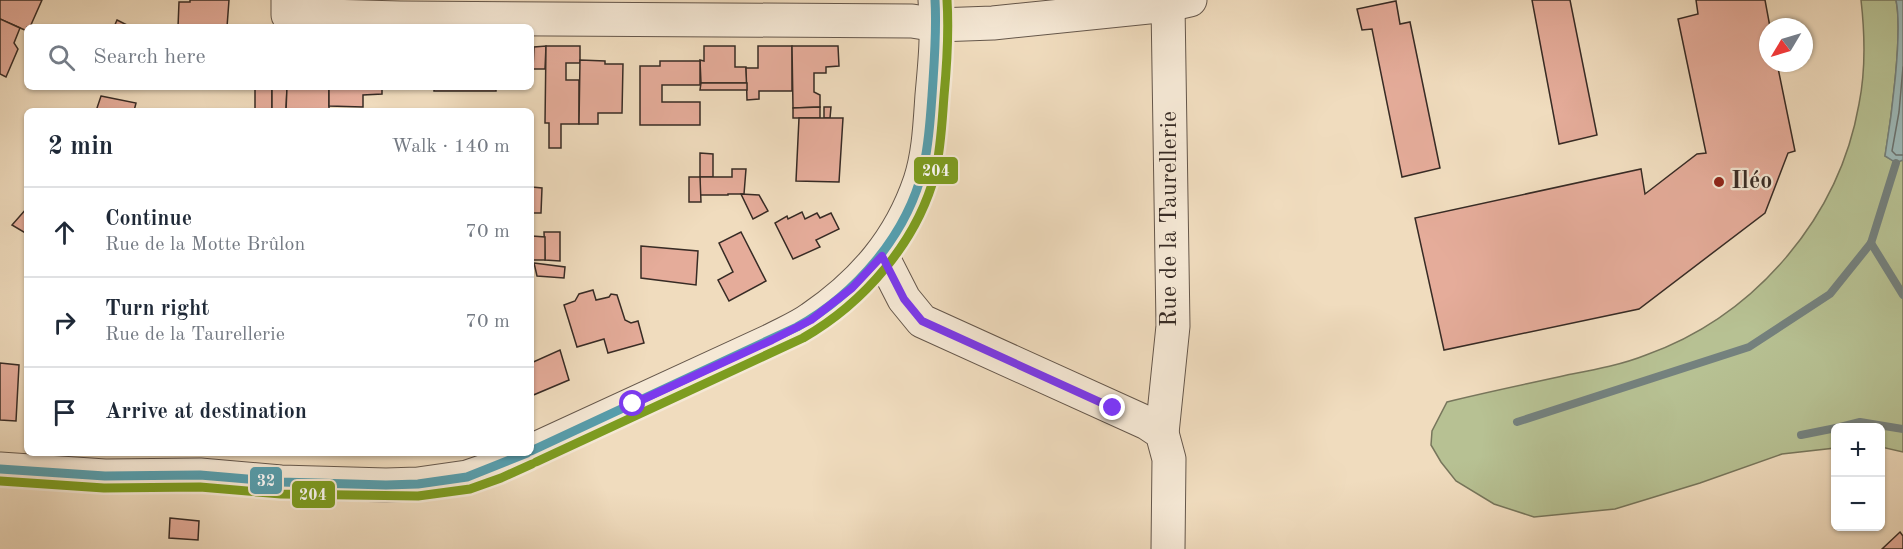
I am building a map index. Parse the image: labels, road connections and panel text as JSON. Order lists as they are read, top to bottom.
{
  "streets": {
    "street": ["Rue de la Taurellerie"]
  },
  "places": ["Iléo"],
  "lines": ["transit line 32", "transit line 204"],
  "north": "bottom left",
  "page": {
    "search": "Search here",
    "heading": ["2 min", "Walk · 140 m"],
    "list": [
      ["Continue", "Rue de la Motte Brûlon", "70 m"],
      ["Turn right", "Rue de la Taurellerie", "70 m"],
      "Arrive at destination"
    ],
    "map_buttons": ["+", "−"]
  }
}
